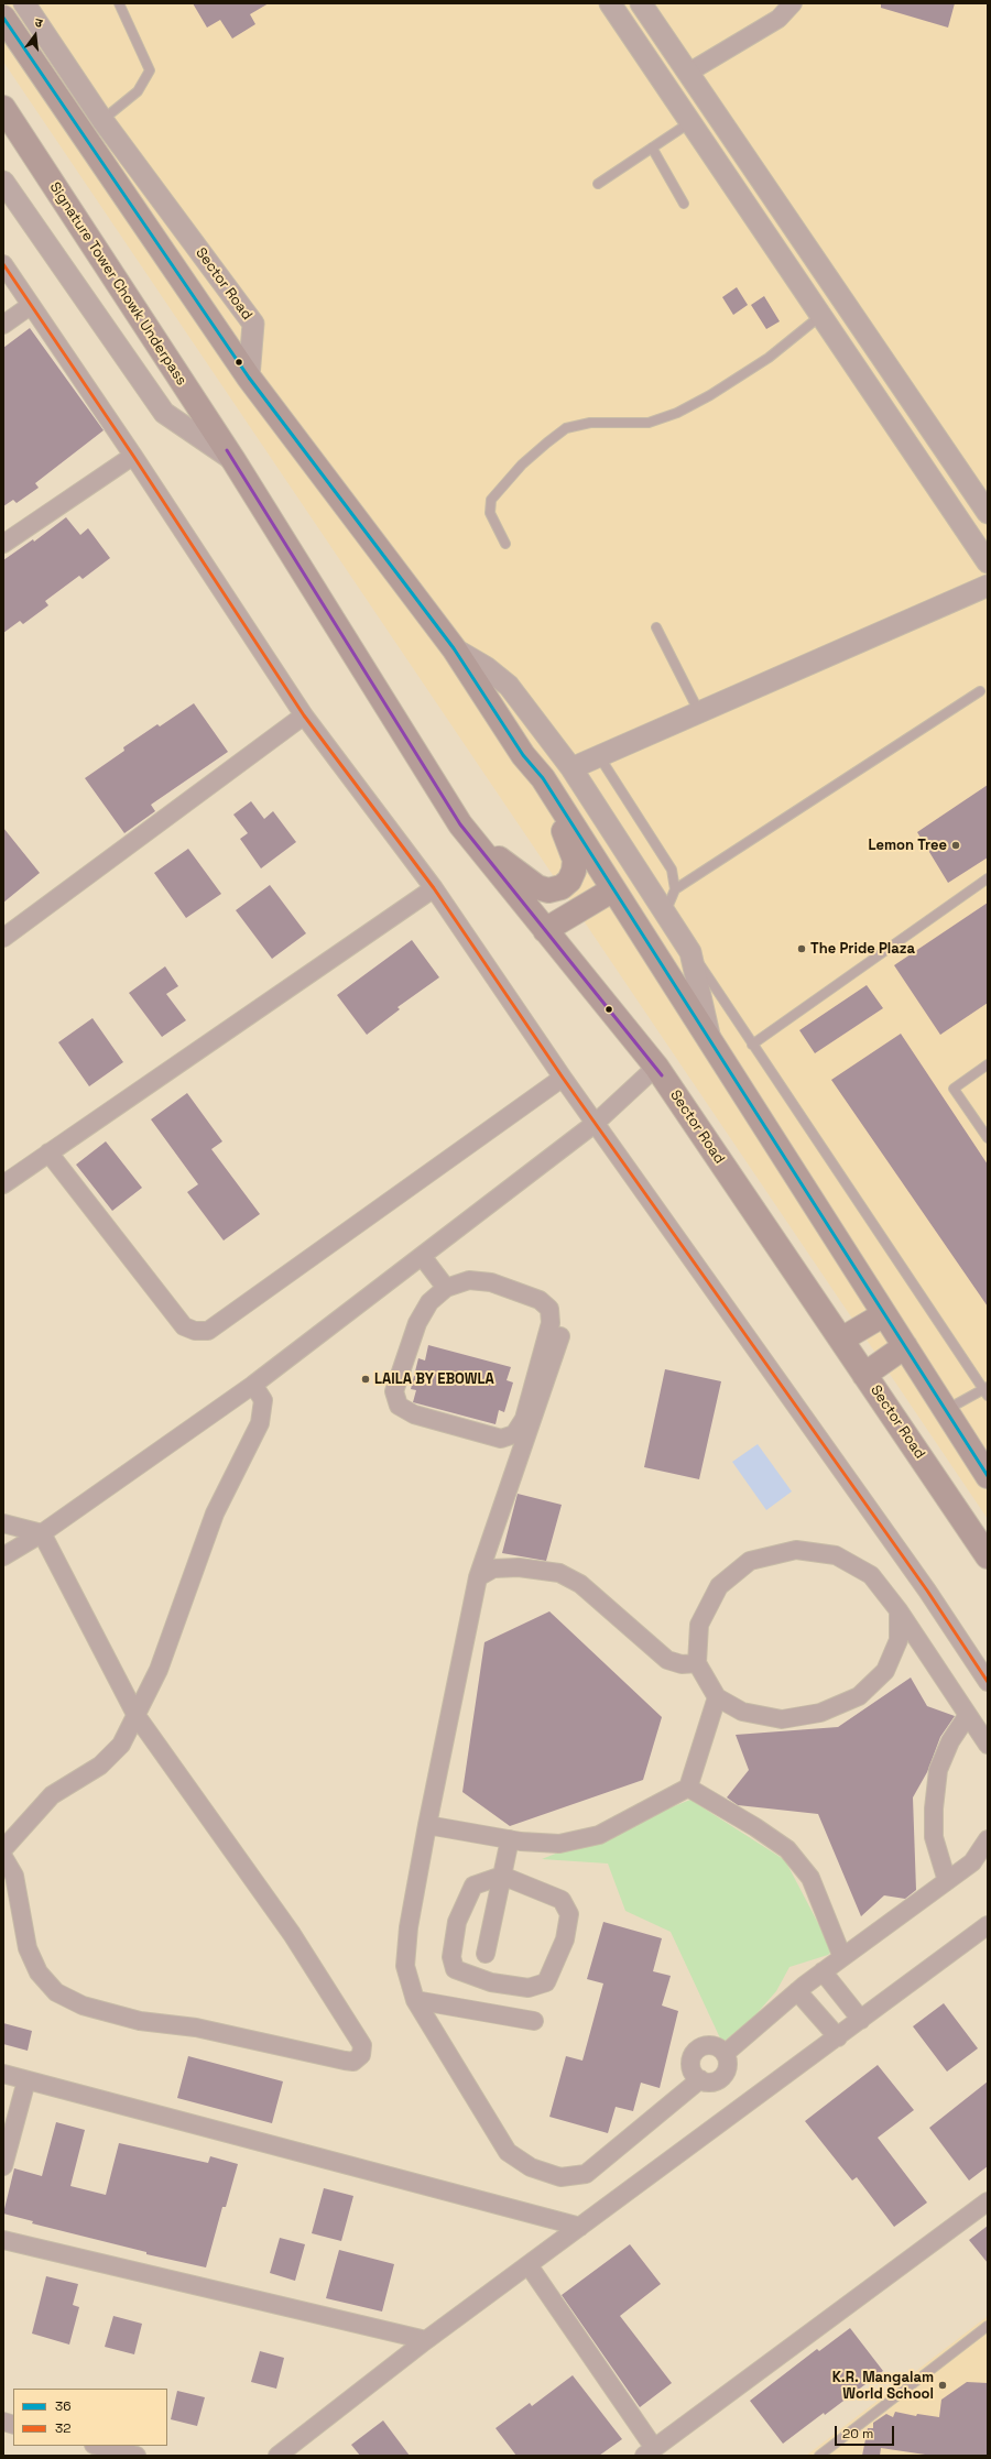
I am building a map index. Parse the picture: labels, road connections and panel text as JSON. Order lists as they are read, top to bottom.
{
  "streets": {
    "main road": ["Signature Tower Chowk Underpass", "Sector Road"]
  },
  "crossings": [
    ["Signature Tower Chowk Underpass", "Sector Road"]
  ],
  "places": [
    "Lemon Tree",
    "The Pride Plaza",
    "LAILA BY EBOWLA",
    "K.R. Mangalam World School"
  ],
  "lines": ["transit line 36", "transit line 32"],
  "legend": ["36", "32"],
  "scale_bar": "20 m",
  "north": "top"
}
